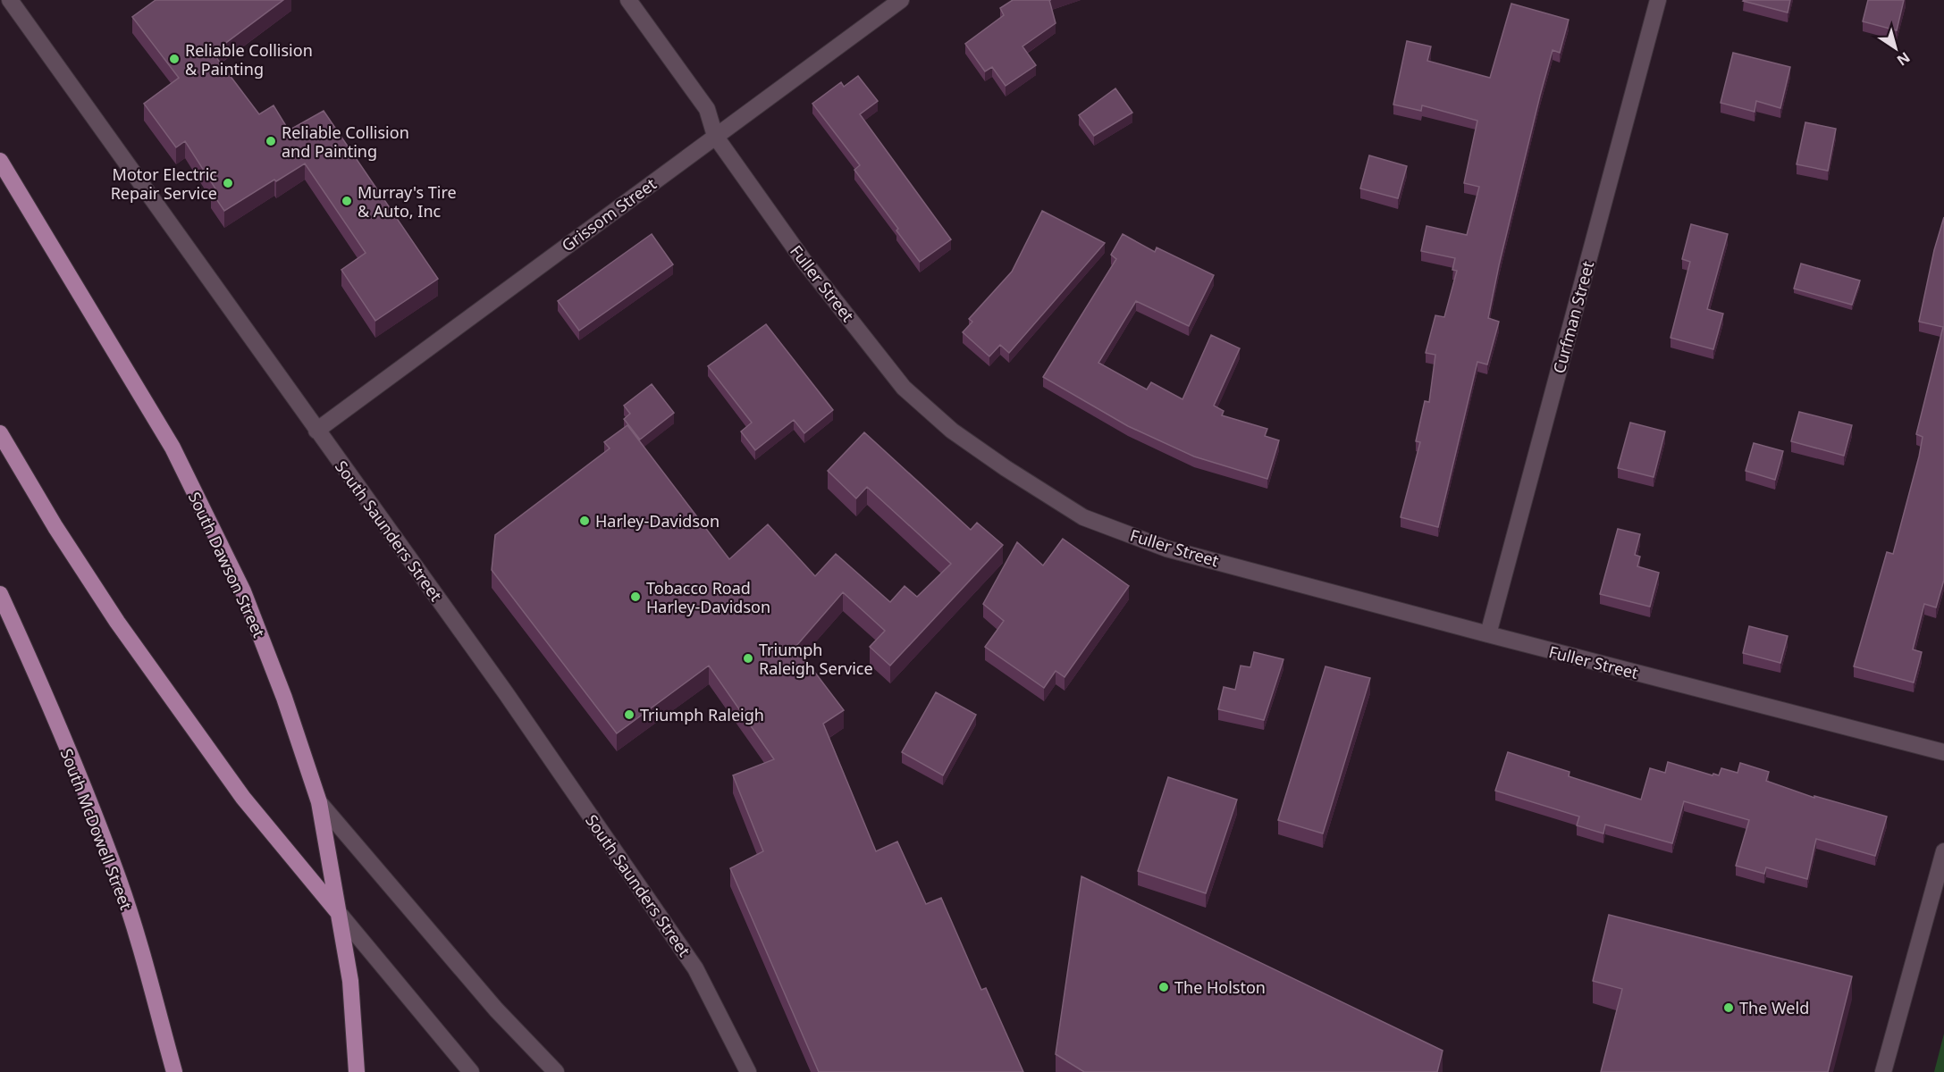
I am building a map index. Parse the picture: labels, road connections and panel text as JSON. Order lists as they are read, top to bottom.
{
  "streets": {
    "main road": ["South Dawson Street", "South McDowell Street"],
    "street": [
      "Grissom Street",
      "Fuller Street",
      "Curfman Street",
      "South Saunders Street"
    ]
  },
  "crossings": [
    ["Grissom Street", "Fuller Street"],
    ["Grissom Street", "South Saunders Street"],
    ["Fuller Street", "Curfman Street"]
  ],
  "places": [
    "Reliable Collision & Painting",
    "Reliable Collision and Painting",
    "Motor Electric Repair Service",
    "Murray's Tire & Auto, Inc",
    "Harley-Davidson",
    "Tobacco Road Harley-Davidson",
    "Triumph Raleigh Service",
    "Triumph Raleigh",
    "The Holston",
    "The Weld"
  ],
  "north": "bottom right"
}
